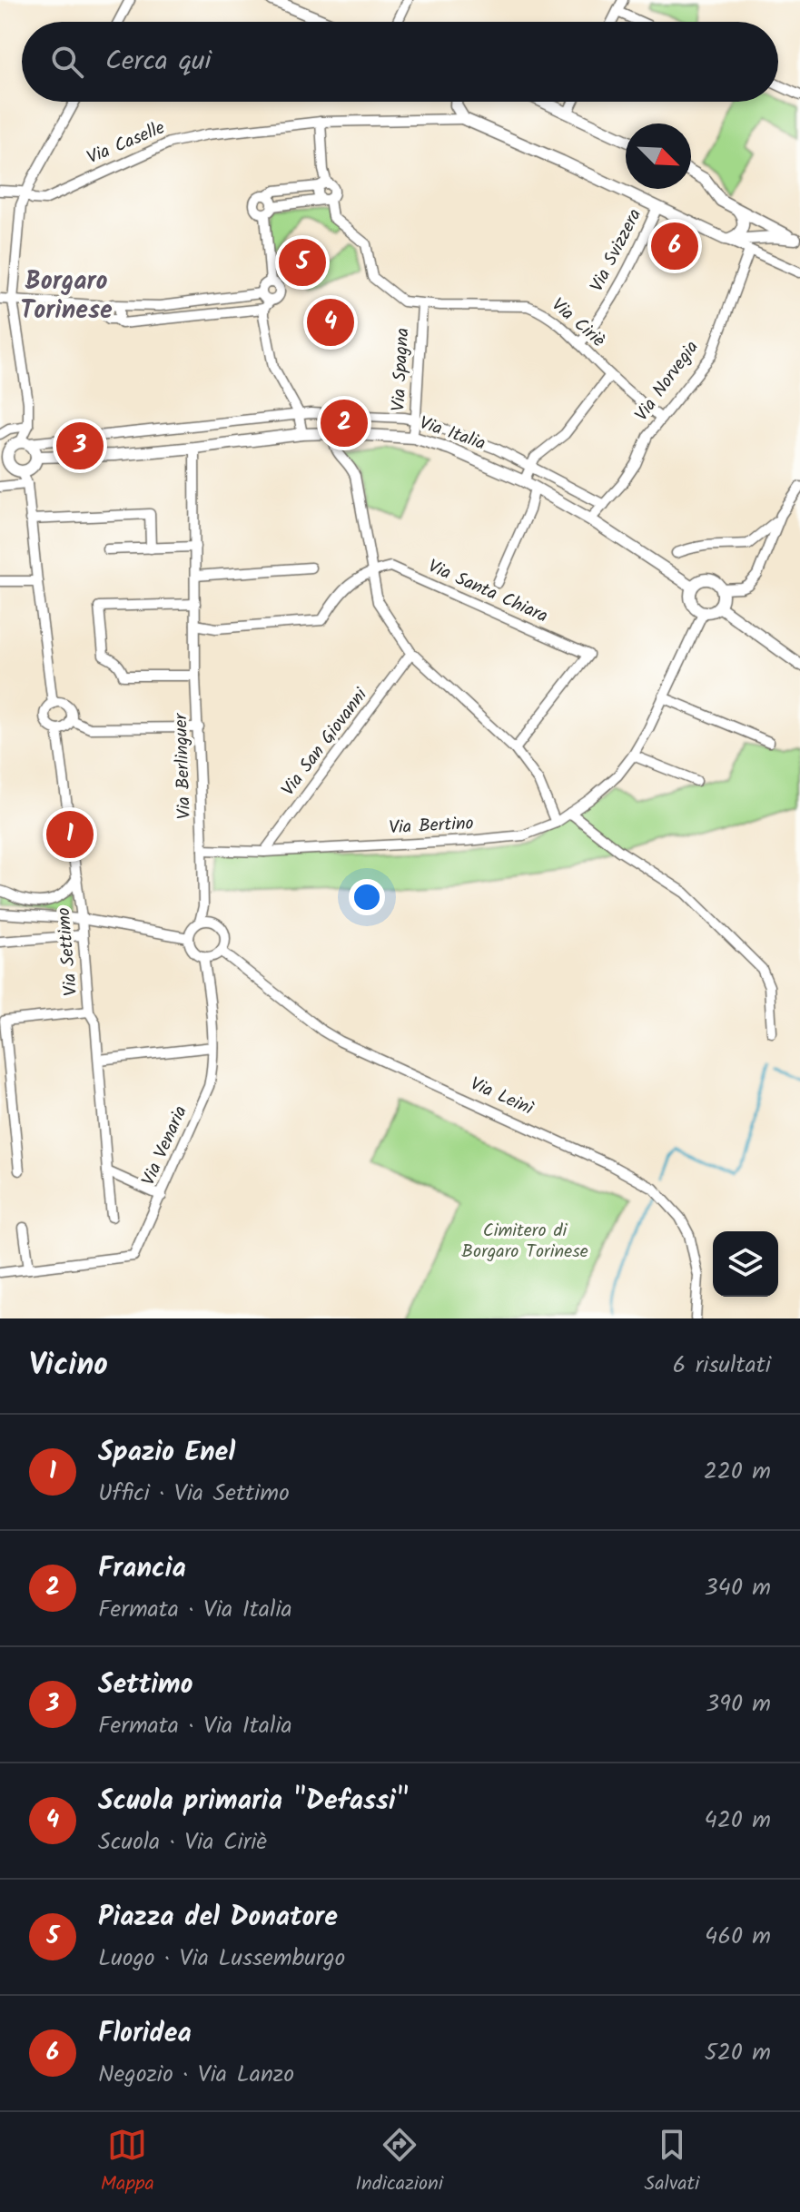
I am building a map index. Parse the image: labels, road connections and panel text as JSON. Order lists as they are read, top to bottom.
{
  "streets": {
    "street": [
      "Via Caselle",
      "Via Svizzera",
      "Via Ciriè",
      "Via Spagna",
      "Via Norvegia",
      "Via Italia",
      "Via Santa Chiara",
      "Via San Giovanni",
      "Via Berlinguer",
      "Via Bertino",
      "Via Settimo",
      "Via Leinì",
      "Via Venaria"
    ]
  },
  "crossings": [
    ["Via Caselle", "Via Svizzera"],
    ["Via Svizzera", "Via Ciriè"],
    ["Via Ciriè", "Via Spagna"],
    ["Via Ciriè", "Via Norvegia"],
    ["Via Spagna", "Via Italia"],
    ["Via Norvegia", "Via Italia"],
    ["Via Italia", "Via Berlinguer"],
    ["Via Italia", "Via Bertino"],
    ["Via San Giovanni", "Via Bertino"],
    ["Via Berlinguer", "Via Bertino"],
    ["Via Berlinguer", "Via Leinì"],
    ["Via Berlinguer", "Via Venaria"],
    ["Via Leinì", "Via Venaria"]
  ],
  "districts": ["Borgaro Torinese"],
  "parks": ["Cimitero di Borgaro Torinese"],
  "north": "bottom right",
  "page": {
    "search": "Cerca qui",
    "pins": [
      "6",
      "5",
      "4",
      "2",
      "3",
      "1"
    ],
    "heading": ["Vicino", "6 risultati"],
    "list": [
      {
        "mark": "1",
        "name": "Spazio Enel",
        "note": "Uffici · Via Settimo",
        "value": "220 m"
      },
      {
        "mark": "2",
        "name": "Francia",
        "note": "Fermata · Via Italia",
        "value": "340 m"
      },
      {
        "mark": "3",
        "name": "Settimo",
        "note": "Fermata · Via Italia",
        "value": "390 m"
      },
      {
        "mark": "4",
        "name": "Scuola primaria \"Defassi\"",
        "note": "Scuola · Via Ciriè",
        "value": "420 m"
      },
      {
        "mark": "5",
        "name": "Piazza del Donatore",
        "note": "Luogo · Via Lussemburgo",
        "value": "460 m"
      },
      {
        "mark": "6",
        "name": "Floridea",
        "note": "Negozio · Via Lanzo",
        "value": "520 m"
      }
    ],
    "nav": ["Mappa", "Indicazioni", "Salvati"]
  }
}
